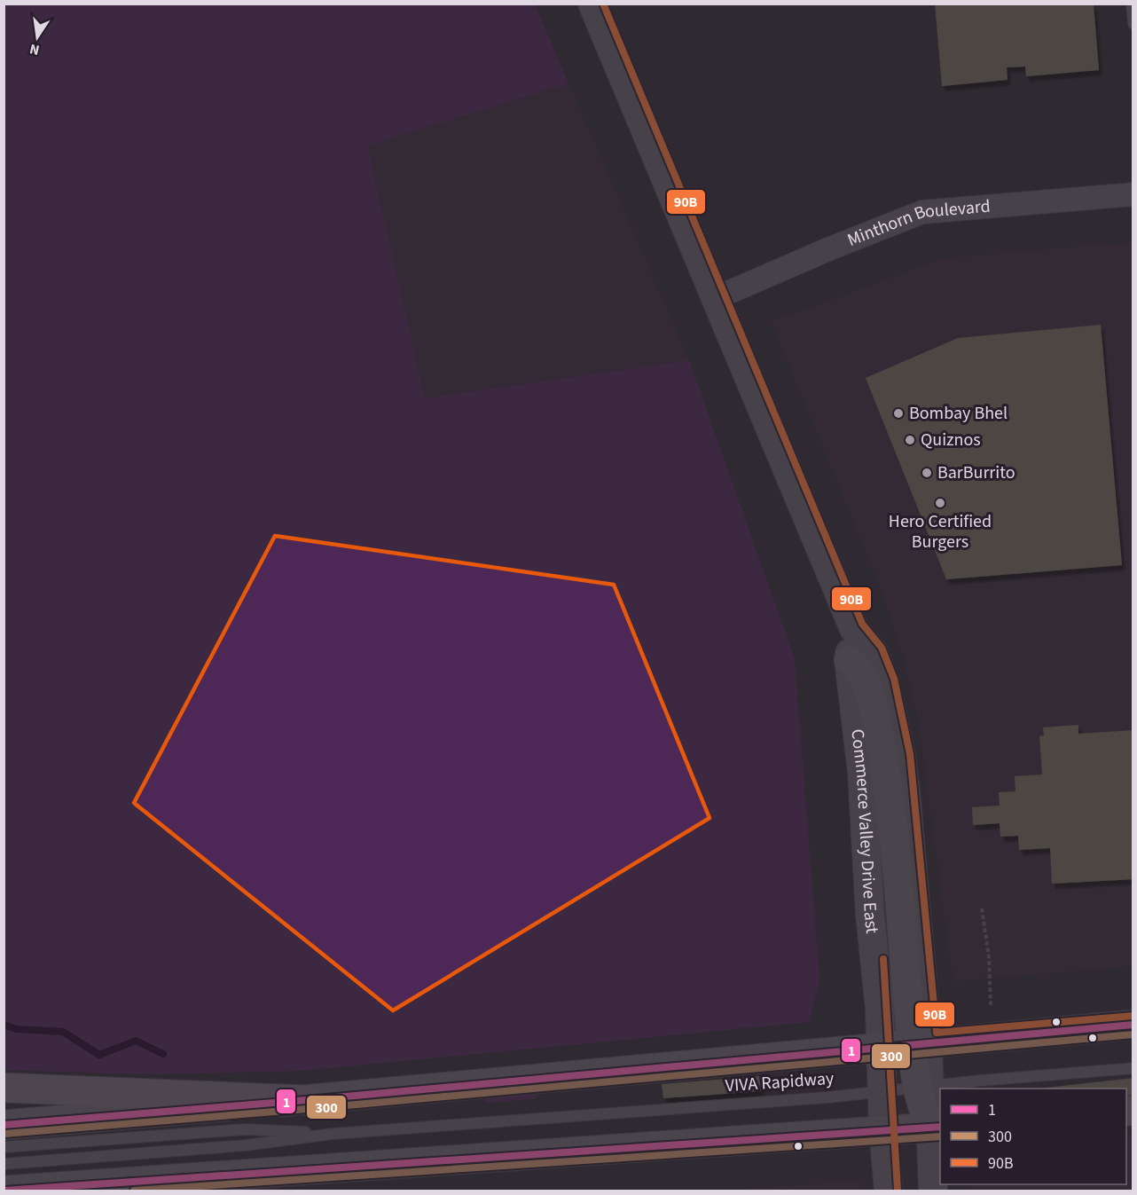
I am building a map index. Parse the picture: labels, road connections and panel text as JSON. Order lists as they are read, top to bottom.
{
  "streets": {
    "street": ["Minthorn Boulevard", "Commerce Valley Drive East"],
    "lane": ["VIVA Rapidway"]
  },
  "crossings": [
    ["Commerce Valley Drive East", "VIVA Rapidway"]
  ],
  "places": [
    "Bombay Bhel",
    "Quiznos",
    "BarBurrito",
    "Hero Certified Burgers"
  ],
  "lines": ["transit line 90B", "transit line 1", "transit line 300"],
  "legend": ["1", "300", "90B"],
  "north": "bottom"
}
